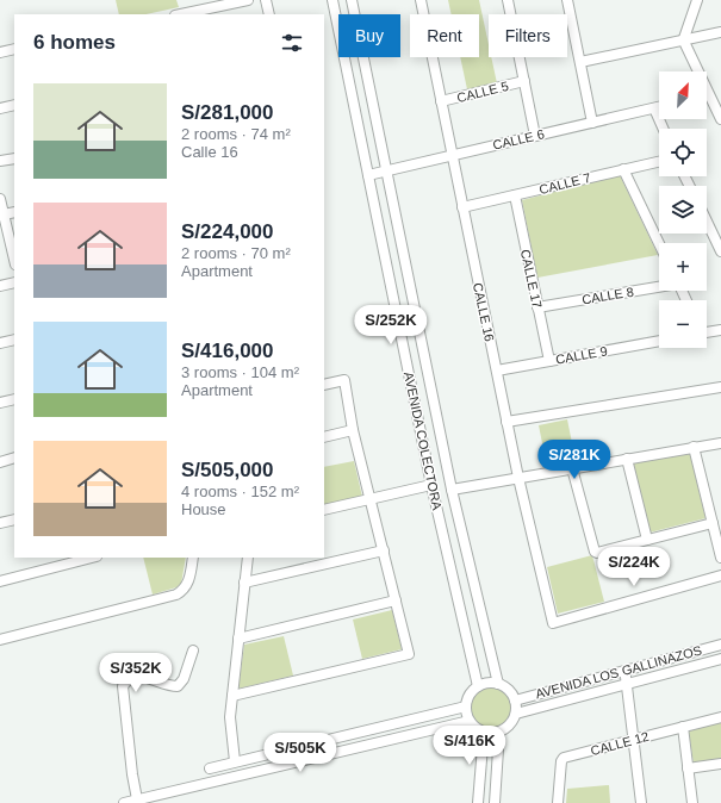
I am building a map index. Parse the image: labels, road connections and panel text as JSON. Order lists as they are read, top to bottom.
{
  "streets": {
    "street": [
      "CALLE 5",
      "CALLE 6",
      "CALLE 7",
      "CALLE 17",
      "CALLE 8",
      "CALLE 16",
      "CALLE 9",
      "AVENIDA COLECTORA",
      "AVENIDA LOS GALLINAZOS",
      "CALLE 12"
    ]
  },
  "crossings": [
    ["CALLE 5", "CALLE 16"],
    ["CALLE 6", "CALLE 16"],
    ["CALLE 6", "AVENIDA COLECTORA"],
    ["CALLE 7", "CALLE 17"],
    ["CALLE 7", "CALLE 16"],
    ["CALLE 17", "CALLE 8"],
    ["CALLE 17", "CALLE 9"],
    ["CALLE 16", "CALLE 9"],
    ["AVENIDA COLECTORA", "AVENIDA LOS GALLINAZOS"]
  ],
  "north": "top right",
  "page": {
    "chip": ["Buy", "Rent", "Filters"],
    "heading": "6 homes",
    "map_buttons": ["+", "−"],
    "list": [
      {
        "name": "S/281,000",
        "note": "2 rooms · 74 m² · Calle 16"
      },
      {
        "name": "S/224,000",
        "note": "2 rooms · 70 m² · Apartment"
      },
      {
        "name": "S/416,000",
        "note": "3 rooms · 104 m² · Apartment"
      },
      {
        "name": "S/505,000",
        "note": "4 rooms · 152 m² · House"
      }
    ],
    "price": [
      "S/252K",
      "S/281K",
      "S/224K",
      "S/352K",
      "S/416K",
      "S/505K"
    ]
  }
}
